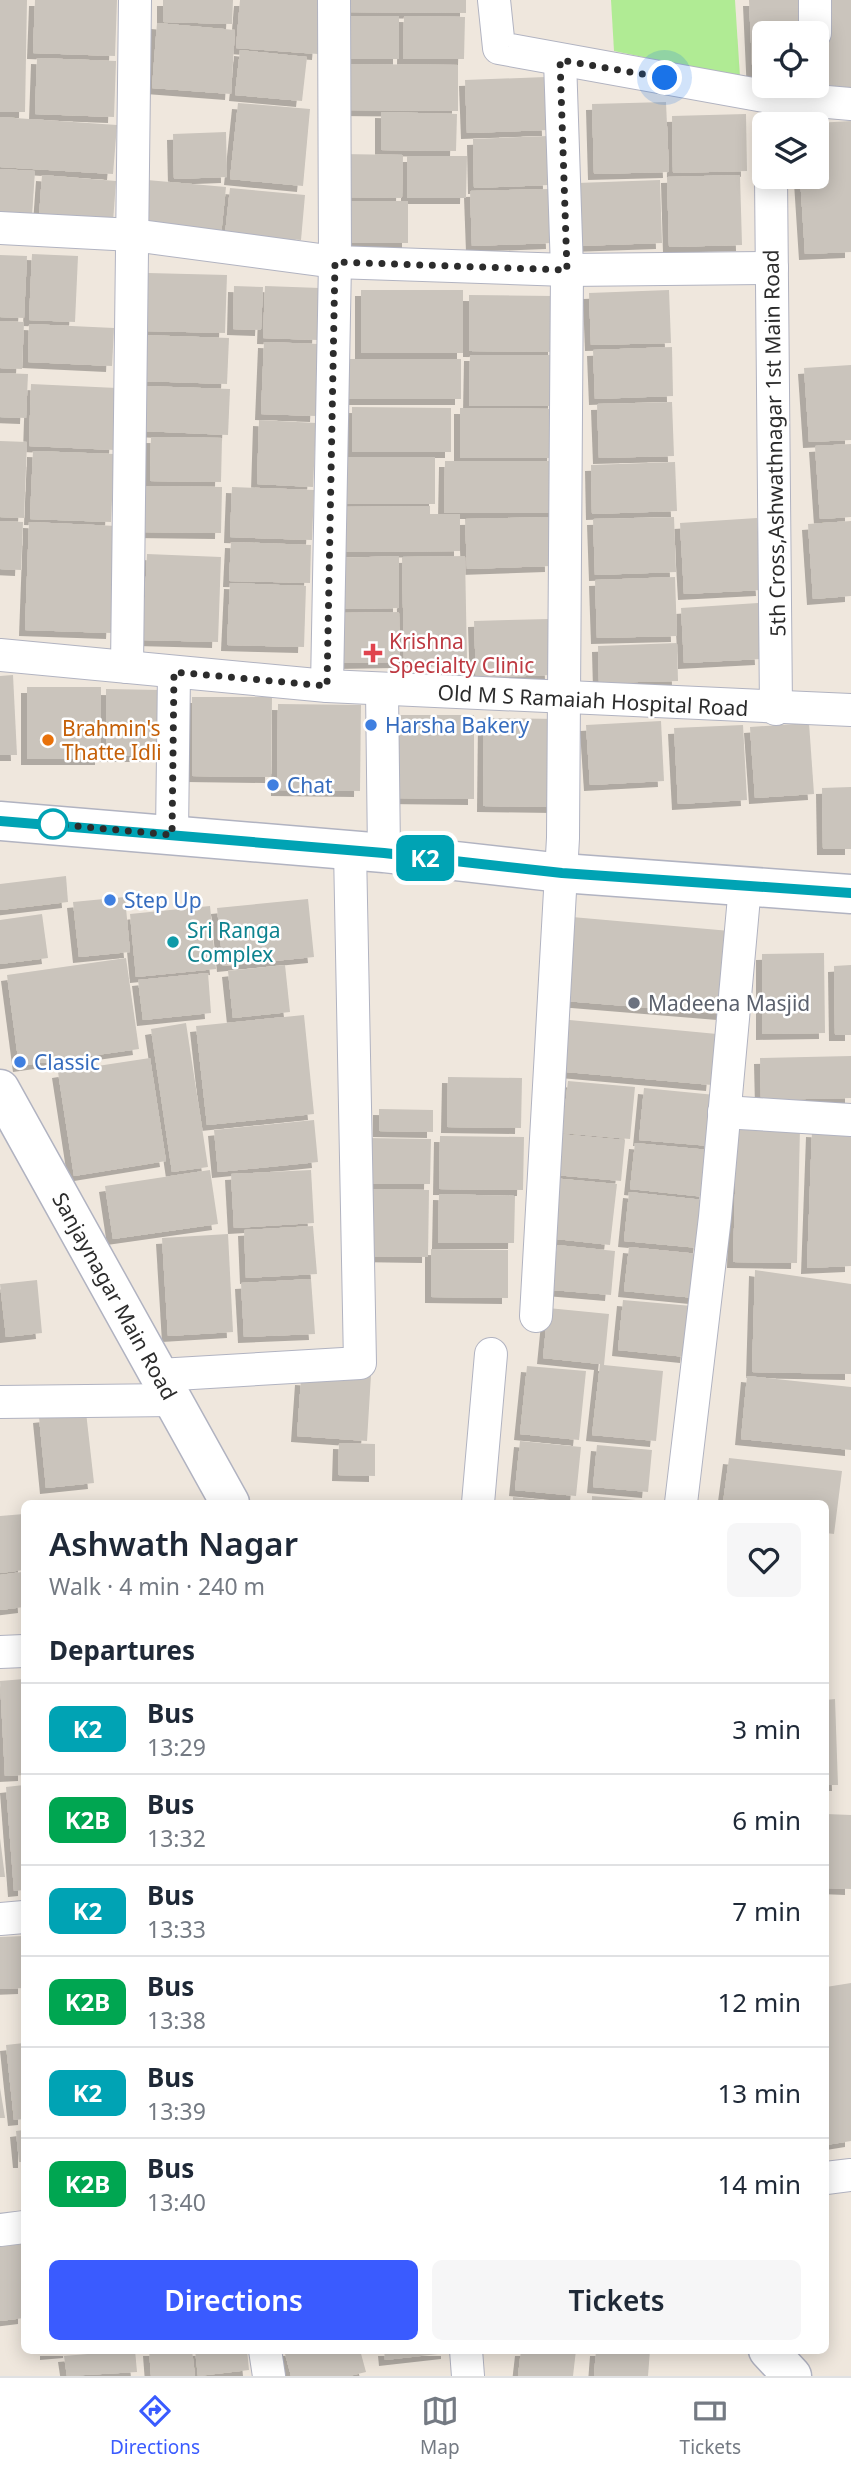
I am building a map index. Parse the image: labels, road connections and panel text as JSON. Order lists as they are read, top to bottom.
{
  "streets": {
    "street": ["5th Cross,Ashwathnagar 1st Main Road", "Old M S Ramaiah Hospital Road", "Sanjaynagar Main Road"]
  },
  "crossings": [
    ["5th Cross,Ashwathnagar 1st Main Road", "Old M S Ramaiah Hospital Road"]
  ],
  "places": {
    "health": ["Krishna Specialty Clinic"],
    "other": [
      "Harsha Bakery",
      "Brahmin's Thatte Idli",
      "Chat",
      "Step Up",
      "Sri Ranga Complex",
      "Madeena Masjid",
      "Classic"
    ]
  },
  "lines": ["bus line K2"],
  "page": {
    "on_map": "K2",
    "heading": [
      ["Ashwath Nagar", "Walk · 4 min · 240 m"],
      "Departures"
    ],
    "list": [
      {
        "mark": "K2",
        "name": "Bus",
        "note": "13:29",
        "value": "3 min"
      },
      {
        "mark": "K2B",
        "name": "Bus",
        "note": "13:32",
        "value": "6 min"
      },
      {
        "mark": "K2",
        "name": "Bus",
        "note": "13:33",
        "value": "7 min"
      },
      {
        "mark": "K2B",
        "name": "Bus",
        "note": "13:38",
        "value": "12 min"
      },
      {
        "mark": "K2",
        "name": "Bus",
        "note": "13:39",
        "value": "13 min"
      },
      {
        "mark": "K2B",
        "name": "Bus",
        "note": "13:40",
        "value": "14 min"
      }
    ],
    "buttons": ["Directions", "Tickets"],
    "tabs": ["Directions", "Map", "Tickets"]
  }
}
